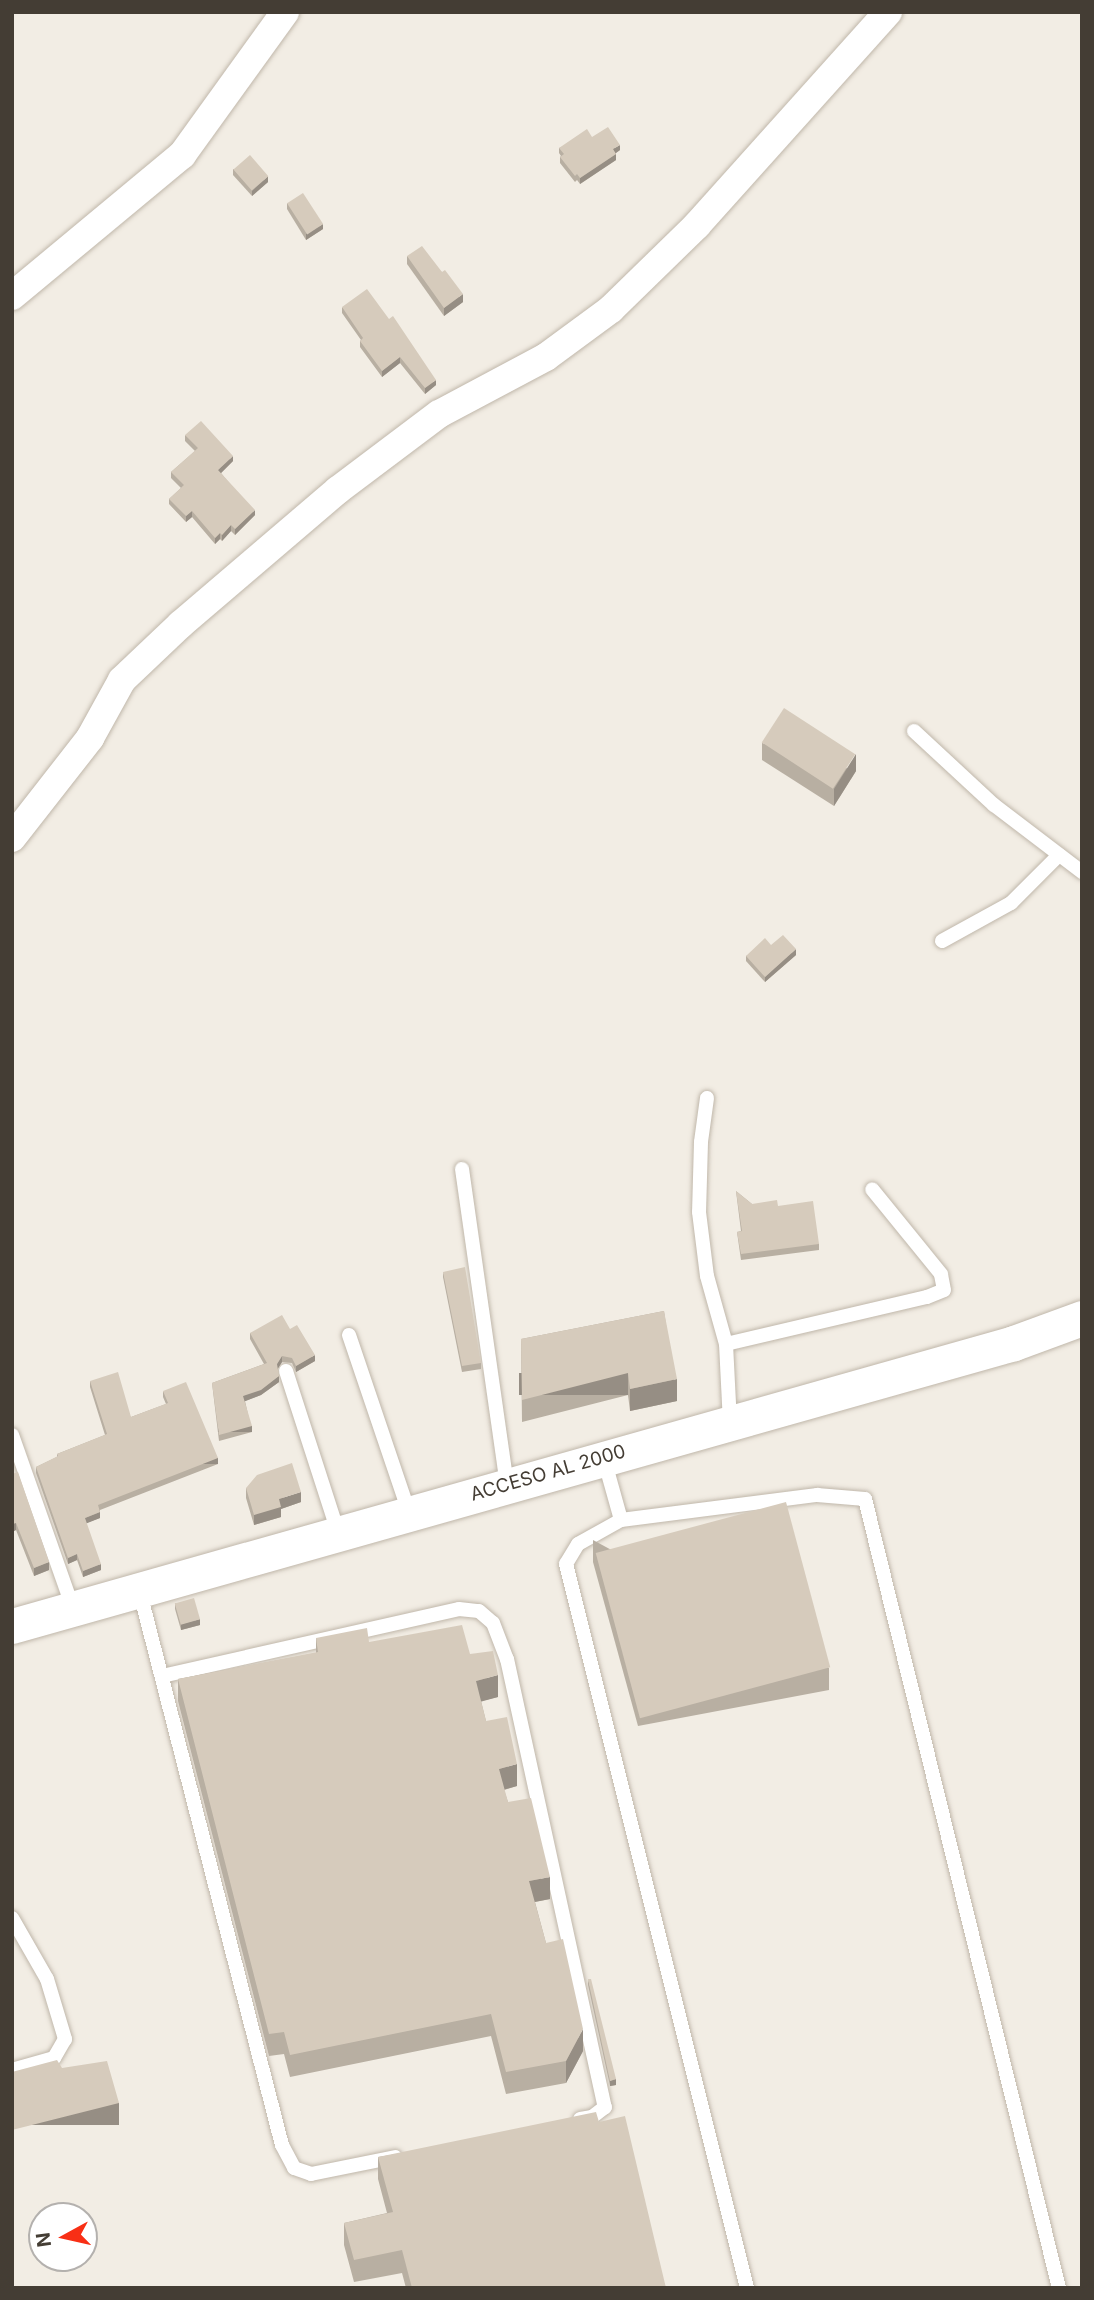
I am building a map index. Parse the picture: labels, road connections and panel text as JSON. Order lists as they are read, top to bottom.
{
  "streets": {
    "street": ["ACCESO AL 2000"]
  },
  "north": "left"
}
